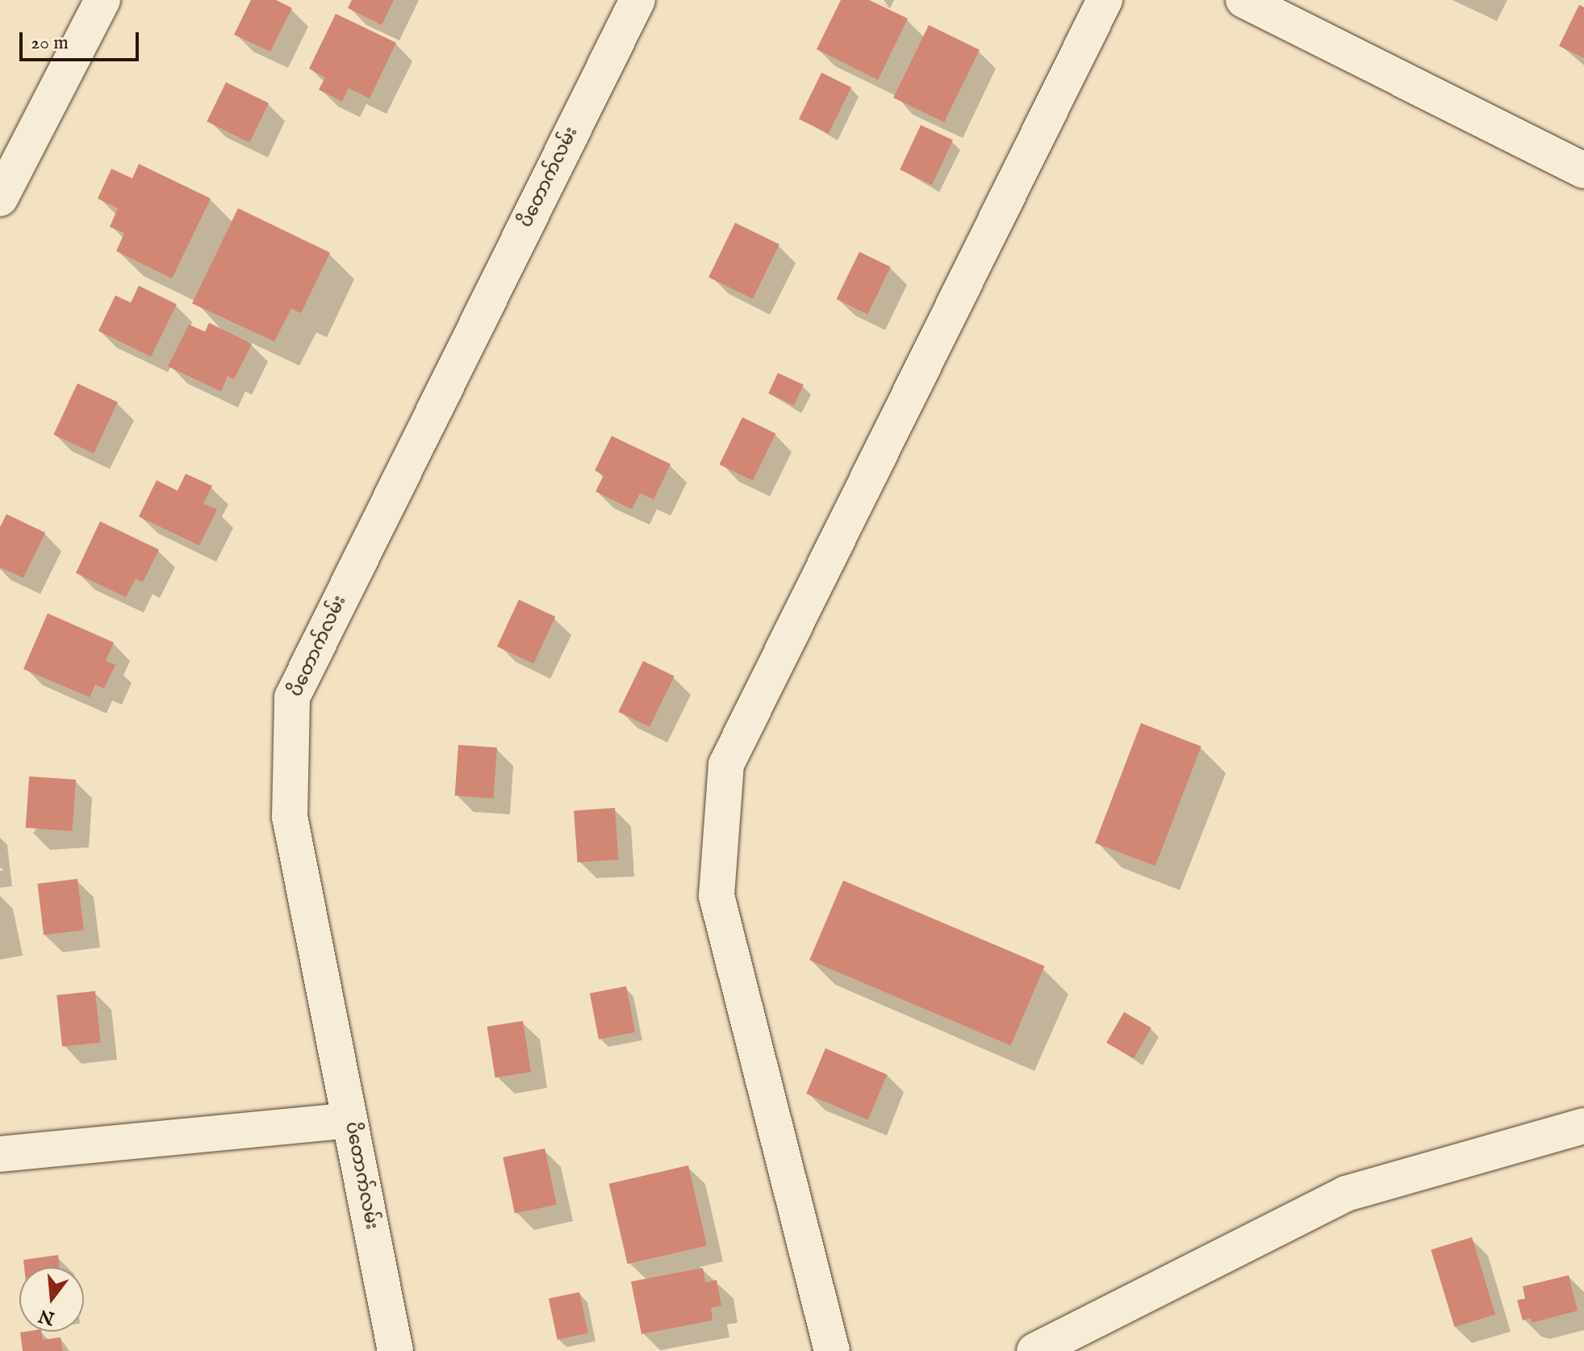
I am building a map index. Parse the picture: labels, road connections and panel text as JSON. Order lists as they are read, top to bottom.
{
  "streets": {
    "street": ["ပိတောက်လမ်း"]
  },
  "scale_bar": "20 m",
  "north": "bottom"
}
